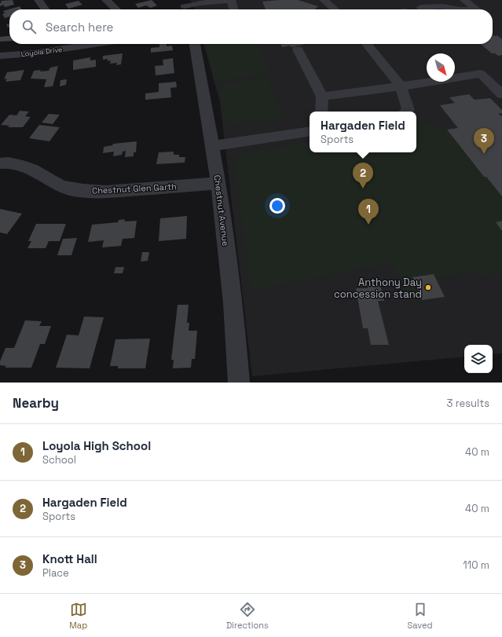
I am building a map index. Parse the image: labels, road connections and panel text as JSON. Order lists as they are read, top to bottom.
{
  "streets": {
    "street": ["Loyola Drive", "Chestnut Glen Garth", "Chestnut Avenue"]
  },
  "crossings": [
    ["Chestnut Glen Garth", "Chestnut Avenue"]
  ],
  "places": ["Anthony Day concession stand"],
  "north": "bottom right",
  "page": {
    "search": "Search here",
    "popup": ["Hargaden Field", "Sports"],
    "pins": ["3", "2", "1"],
    "heading": ["Nearby", "3 results"],
    "list": [
      {
        "mark": "1",
        "name": "Loyola High School",
        "note": "School",
        "value": "40 m"
      },
      {
        "mark": "2",
        "name": "Hargaden Field",
        "note": "Sports",
        "value": "40 m"
      },
      {
        "mark": "3",
        "name": "Knott Hall",
        "note": "Place",
        "value": "110 m"
      }
    ],
    "nav": ["Map", "Directions", "Saved"]
  }
}
